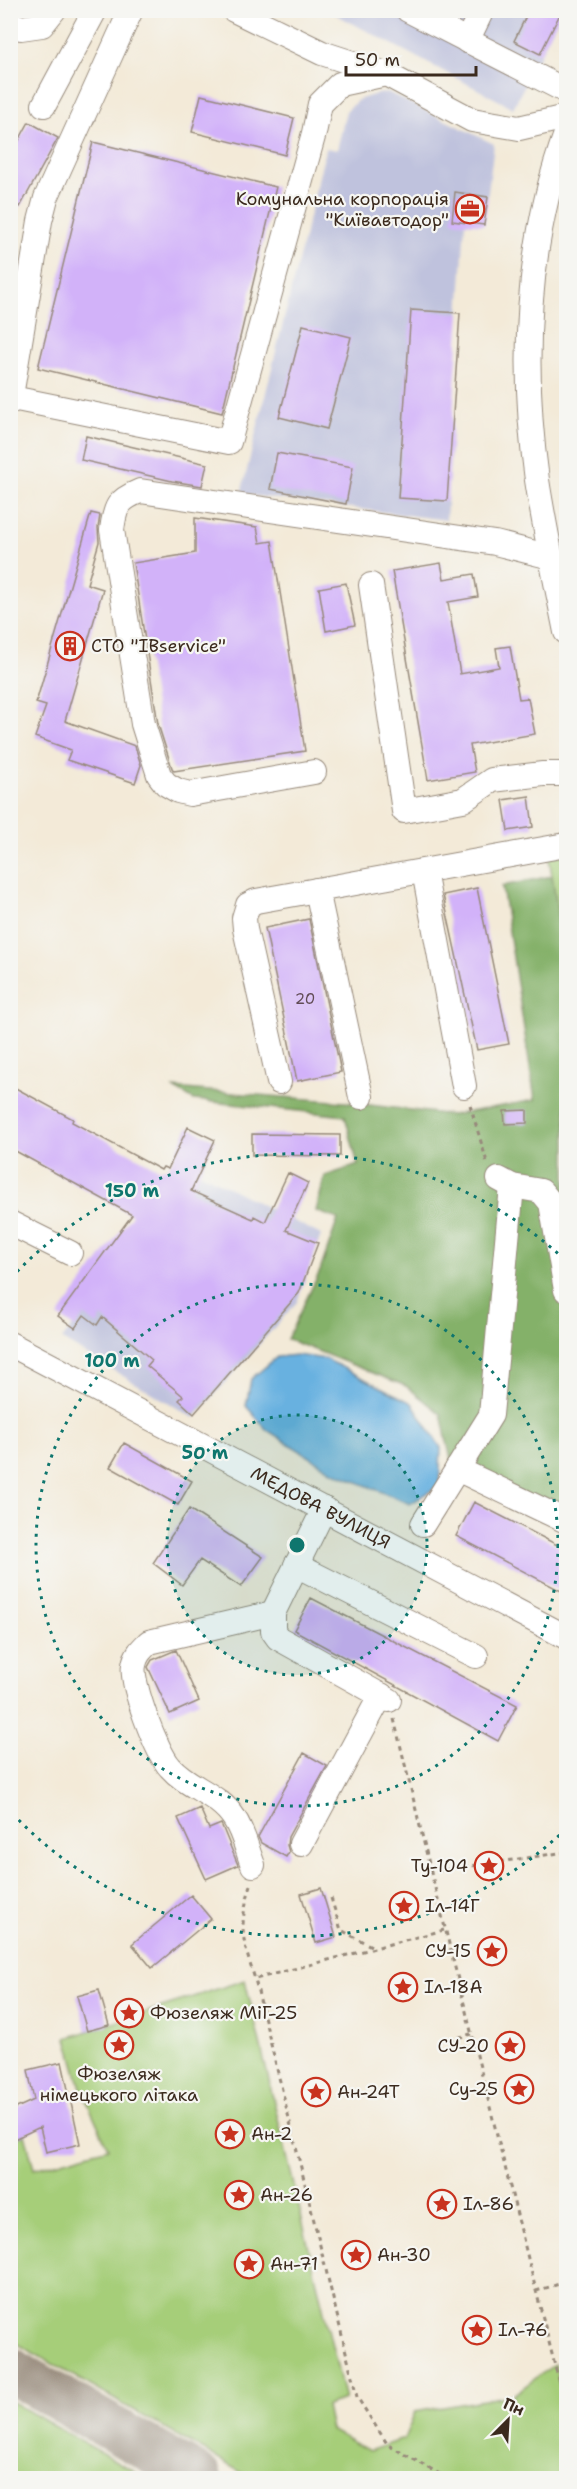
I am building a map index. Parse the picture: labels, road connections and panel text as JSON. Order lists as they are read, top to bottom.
{
  "streets": {
    "street": ["МЕДОВА ВУЛИЦЯ"]
  },
  "places": {
    "office": ["Комунальна корпорація \"Київавтодор\""],
    "building": ["СТО \"IBservice\""],
    "place": [
      "Ту-104",
      "Іл-14Г",
      "СУ-15",
      "Іл-18А",
      "Фюзеляж МіГ-25",
      "Фюзеляж німецького літака",
      "СУ-20",
      "Су-25",
      "Ан-24Т",
      "Ан-2",
      "Ан-26",
      "Іл-86",
      "Ан-30",
      "Ан-71",
      "Іл-76"
    ]
  },
  "house_numbers": ["20"],
  "scale_bar": "50 m",
  "north": "top right",
  "rings": ["150 m", "100 m", "50 m"]
}
